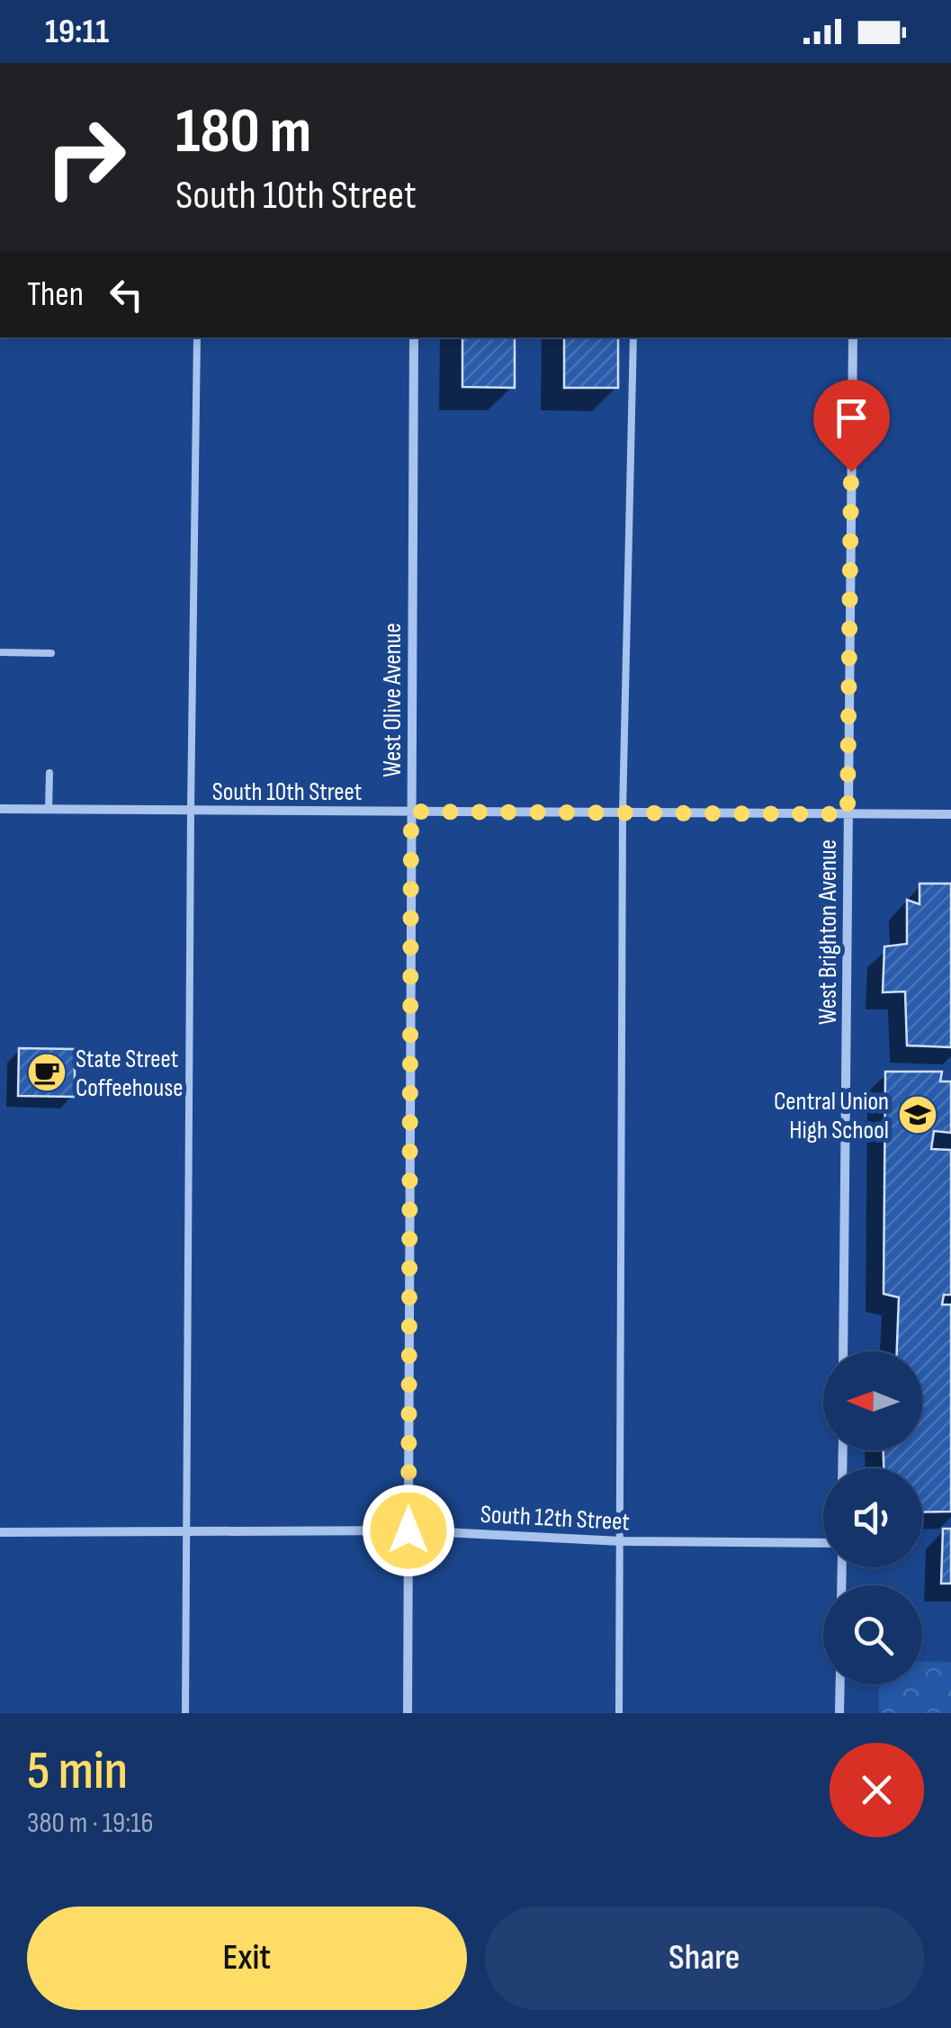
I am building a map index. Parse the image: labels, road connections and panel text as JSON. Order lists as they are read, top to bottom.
{
  "streets": {
    "street": [
      "West Olive Avenue",
      "South 10th Street",
      "West Brighton Avenue",
      "South 12th Street"
    ]
  },
  "crossings": [
    ["West Olive Avenue", "South 10th Street"],
    ["West Olive Avenue", "South 12th Street"],
    ["South 10th Street", "West Brighton Avenue"]
  ],
  "places": {
    "cafe": ["State Street Coffeehouse"],
    "school or university": ["Central Union High School"]
  },
  "north": "left",
  "page": {
    "status": "19:11",
    "turn": ["180 m", "South 10th Street"],
    "then": "Then",
    "heading": ["5 min", "380 m · 19:16"],
    "buttons": ["Exit", "Share"]
  }
}
